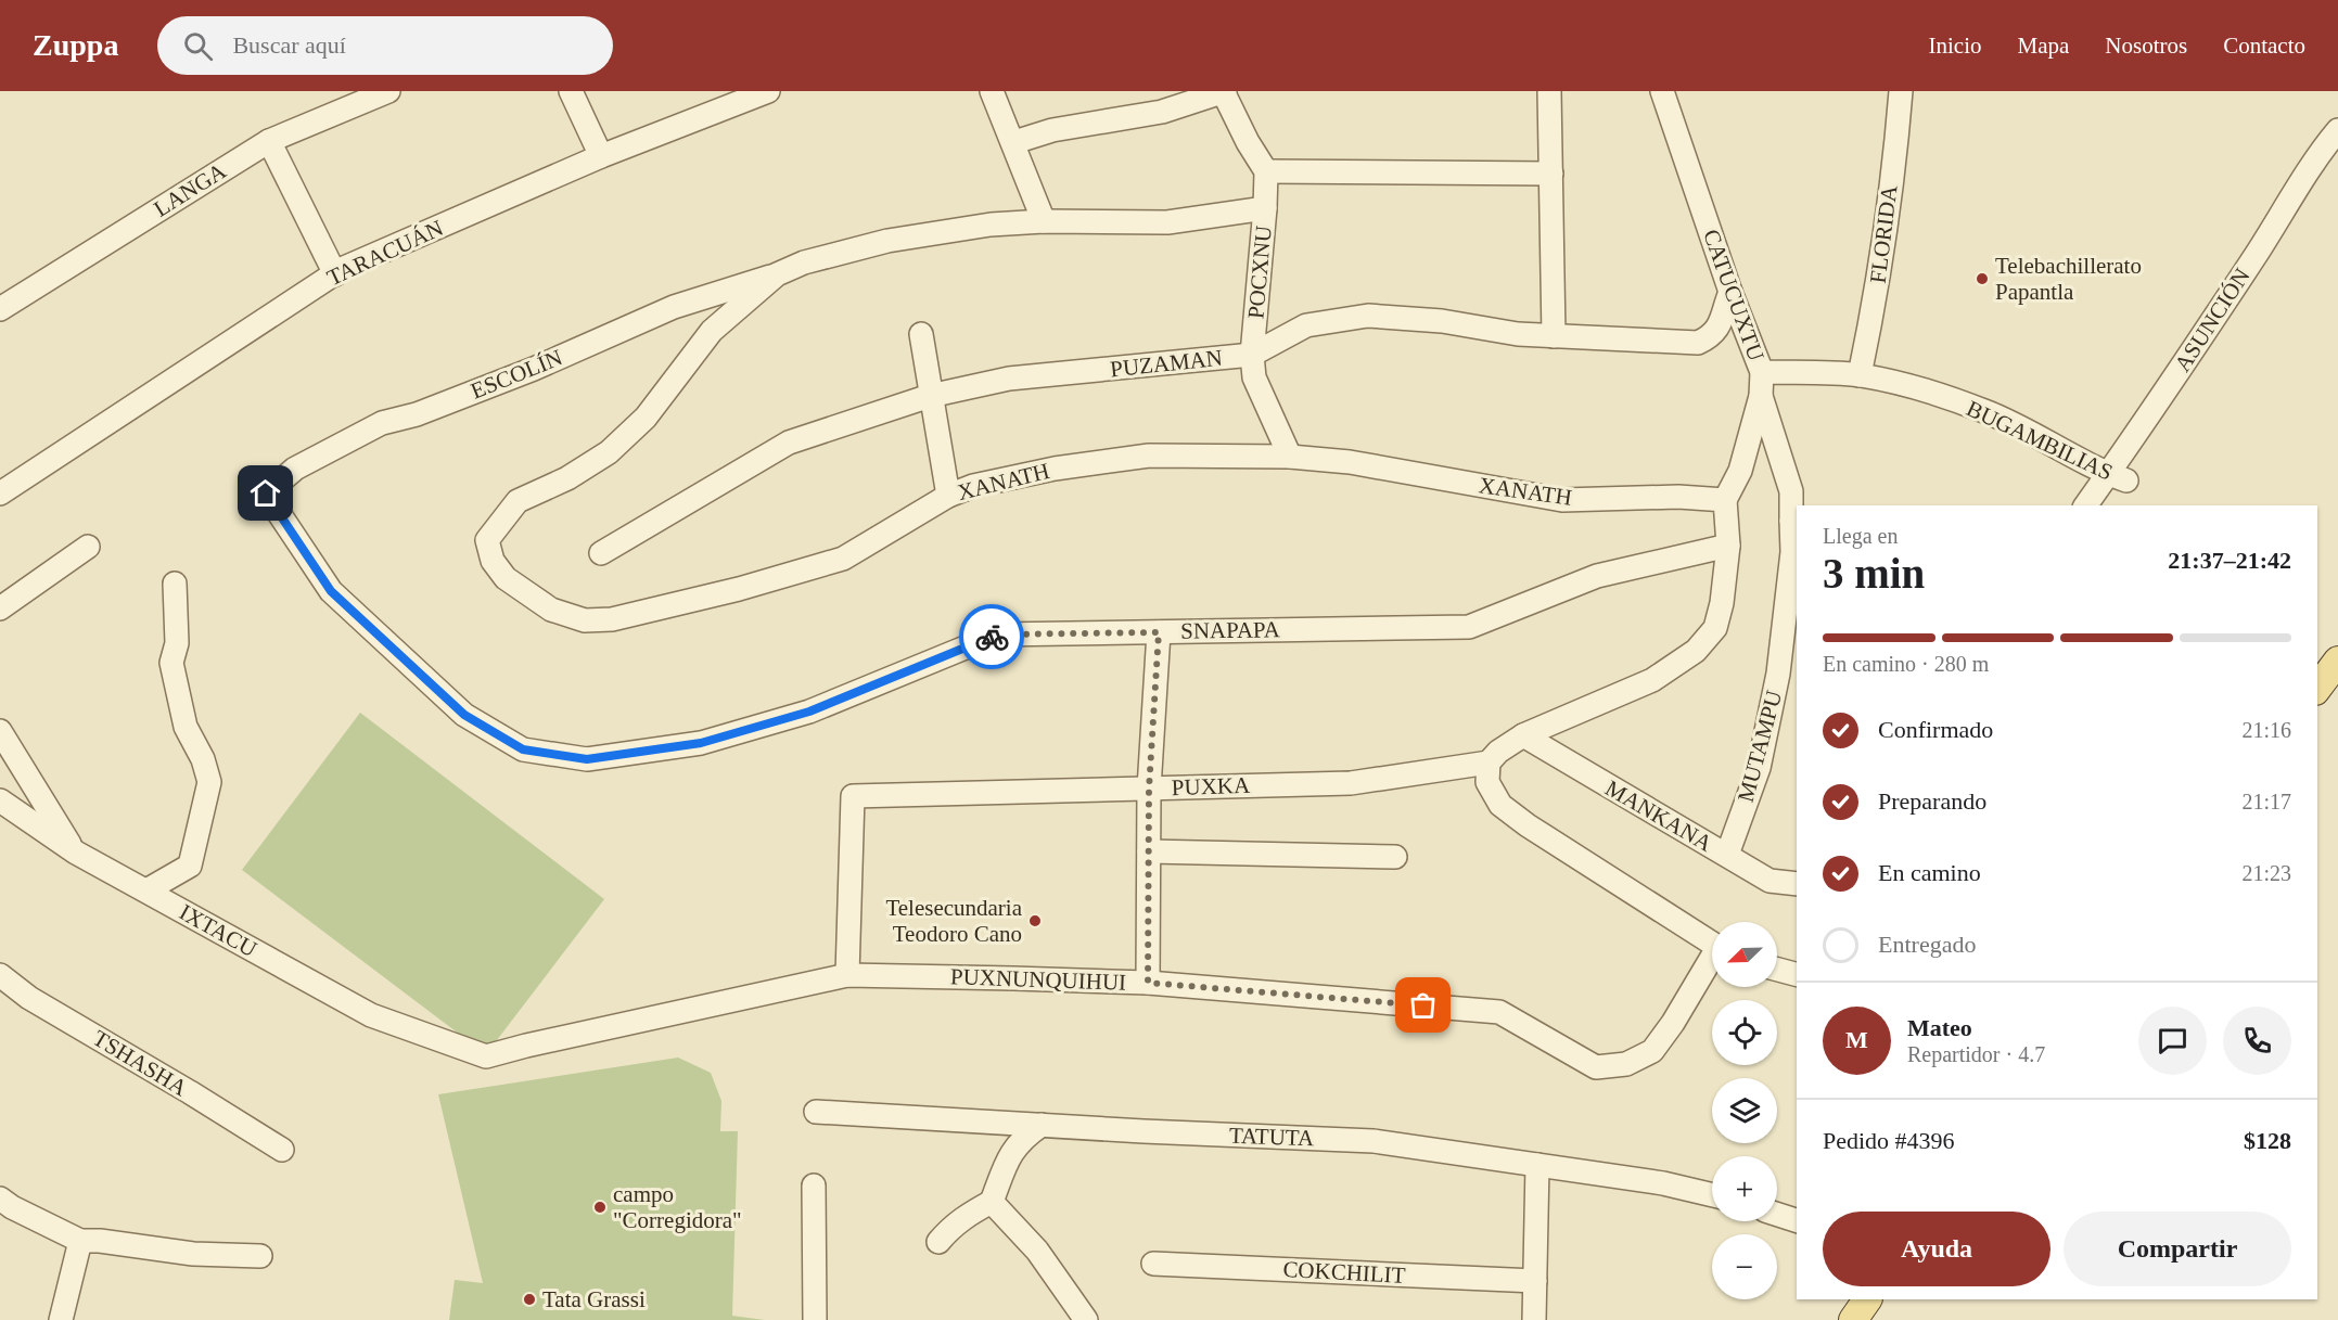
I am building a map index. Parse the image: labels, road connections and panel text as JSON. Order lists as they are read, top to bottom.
{
  "streets": {
    "street": [
      "LANGA",
      "FLORIDA",
      "TARACUÁN",
      "POCXNU",
      "CATUCUXTU",
      "ASUNCIÓN",
      "PUZAMAN",
      "ESCOLÍN",
      "BUGAMBILIAS",
      "XANATH",
      "SNAPAPA",
      "MUTAMPU",
      "PUXKA",
      "MANKANA",
      "IXTACU",
      "PUXNUNQUIHUI",
      "TSHASHA",
      "TATUTA",
      "COKCHILIT"
    ]
  },
  "crossings": [
    ["FLORIDA", "BUGAMBILIAS"],
    ["POCXNU", "PUZAMAN"],
    ["POCXNU", "XANATH"],
    ["CATUCUXTU", "PUZAMAN"],
    ["CATUCUXTU", "BUGAMBILIAS"],
    ["CATUCUXTU", "XANATH"],
    ["CATUCUXTU", "MUTAMPU"],
    ["ASUNCIÓN", "BUGAMBILIAS"],
    ["ESCOLÍN", "XANATH"],
    ["ESCOLÍN", "SNAPAPA"],
    ["MUTAMPU", "MANKANA"],
    ["PUXKA", "IXTACU"],
    ["PUXKA", "PUXNUNQUIHUI"],
    ["IXTACU", "PUXNUNQUIHUI"]
  ],
  "places": [
    "Telebachillerato Papantla",
    "Telesecundaria Teodoro Cano",
    "campo \"Corregidora\"",
    "Tata Grassi"
  ],
  "north": "bottom left",
  "page": {
    "header": "Zuppa",
    "search": "Buscar aquí",
    "nav": [
      "Inicio",
      "Mapa",
      "Nosotros",
      "Contacto"
    ],
    "heading": ["3 min", "Llega en", "21:37–21:42"],
    "panel": [
      "Mateo",
      "Repartidor · 4.7",
      "Pedido #4396",
      "$128"
    ],
    "bar": "En camino · 280 m",
    "list": [
      ["Confirmado", "21:16"],
      ["Preparando", "21:17"],
      ["En camino", "21:23"],
      "Entregado"
    ],
    "map_buttons": ["+", "−"],
    "round": "M",
    "buttons": ["Ayuda", "Compartir"]
  }
}
